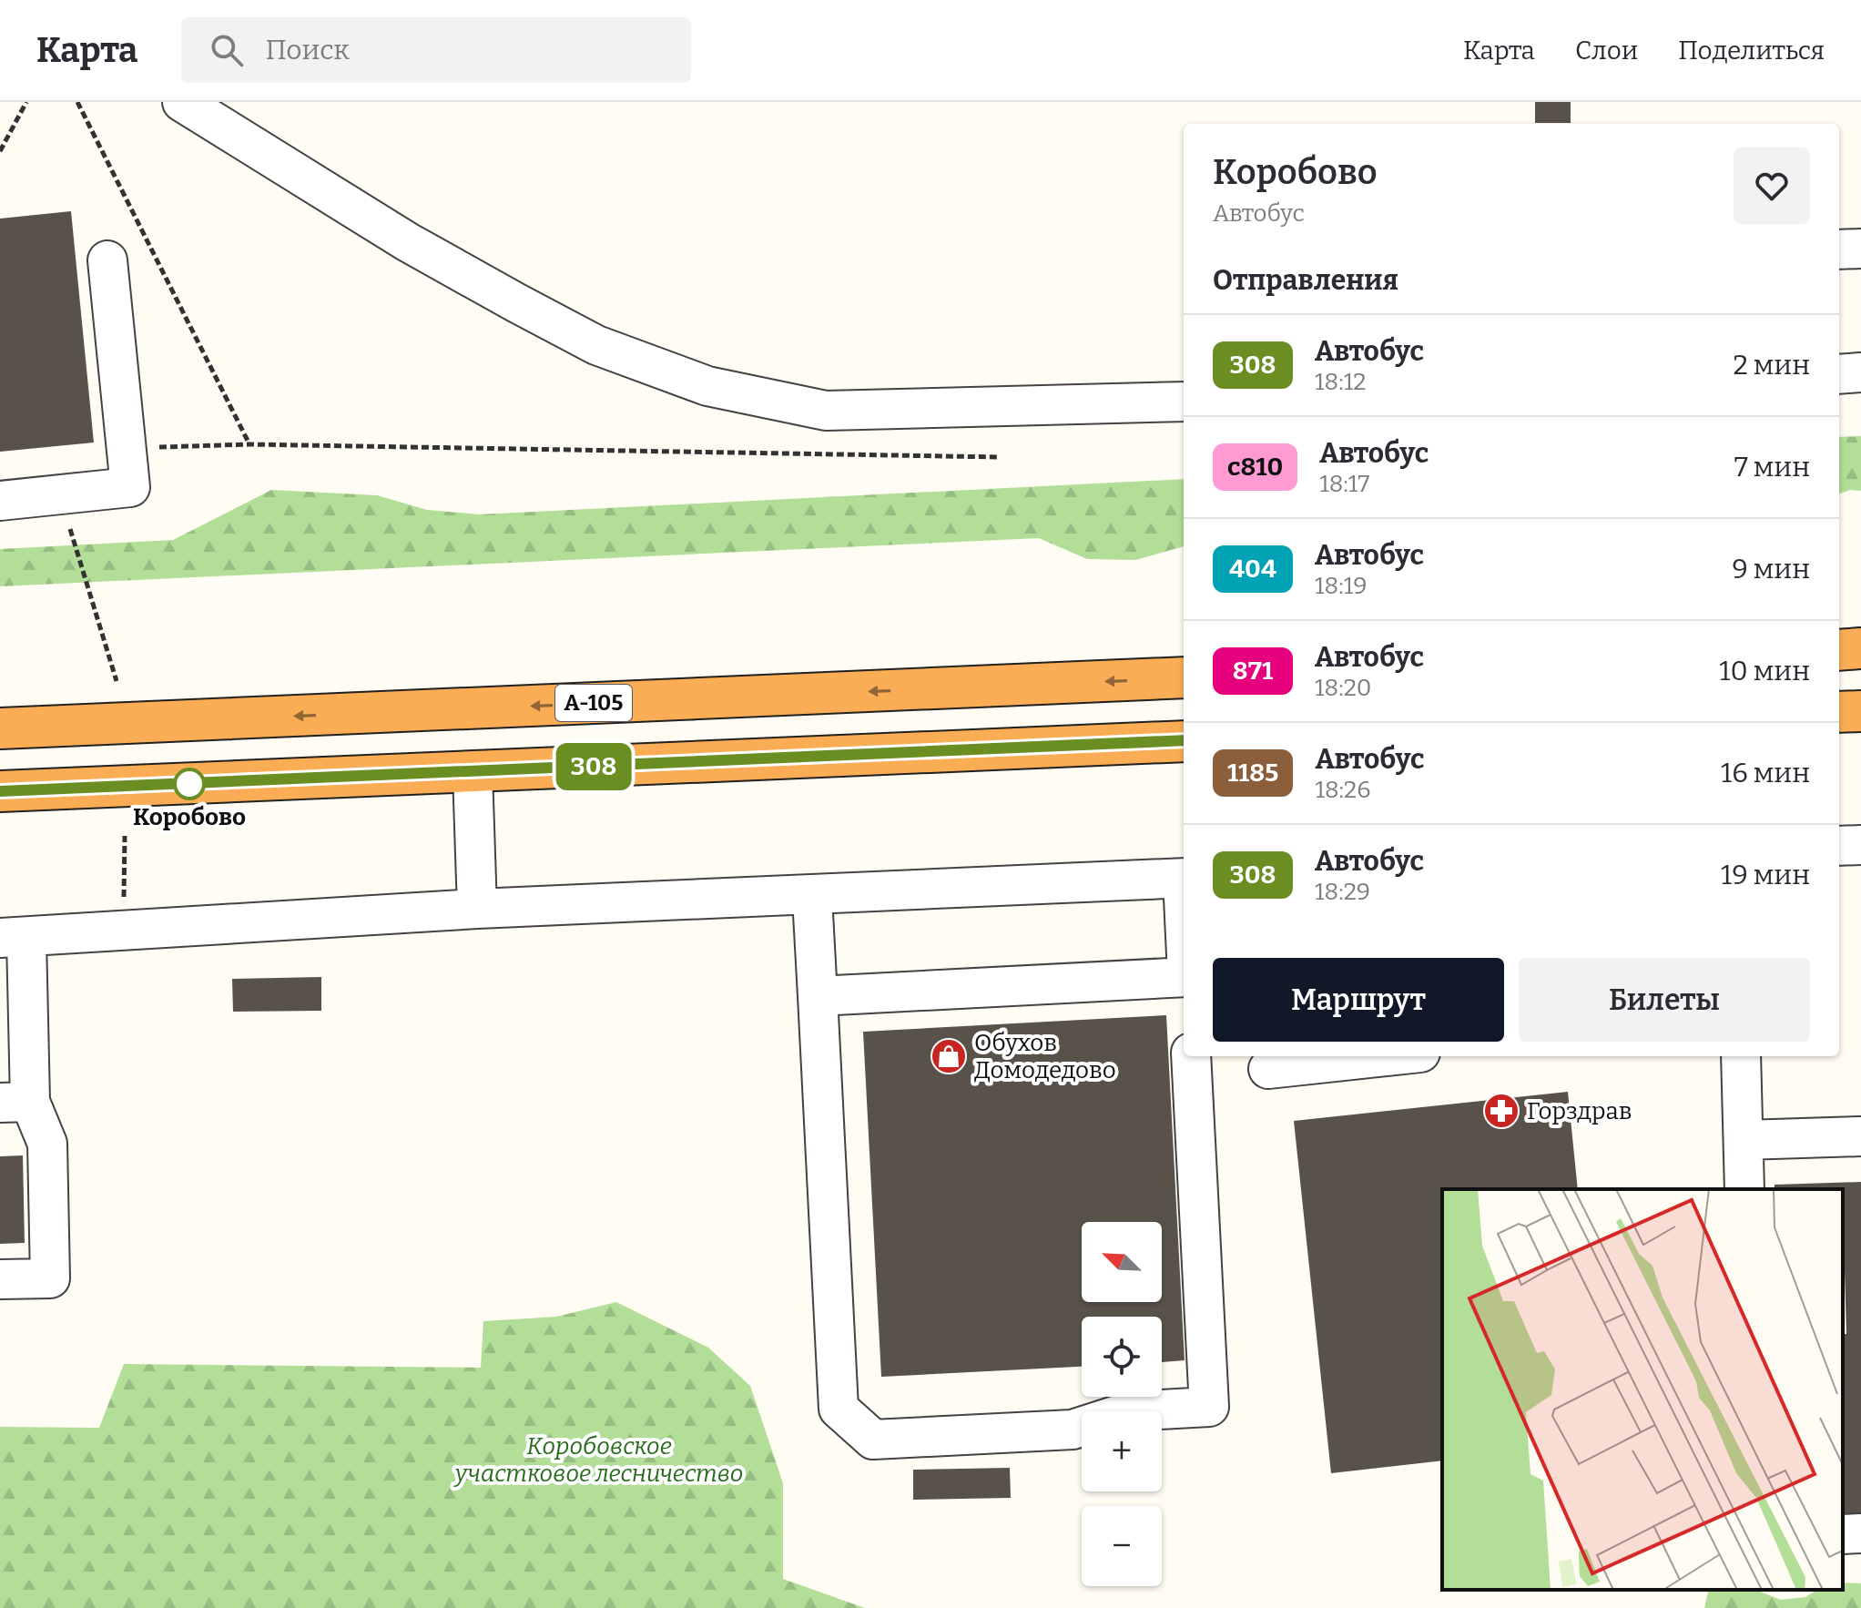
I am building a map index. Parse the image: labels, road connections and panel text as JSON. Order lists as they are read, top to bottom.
{
  "streets": {
    "highway": ["А-105"]
  },
  "parks": ["Коробовское участковое лесничество"],
  "places": {
    "other": ["Коробово"],
    "shop": ["Обухов Домодедово"],
    "pharmacy": ["Горздрав"]
  },
  "lines": ["bus line 308"],
  "north": "top left",
  "page": {
    "header": "Карта",
    "search": "Поиск",
    "nav": ["Карта", "Слои", "Поделиться"],
    "on_map": "308",
    "heading": [
      ["Коробово", "Автобус"],
      "Отправления"
    ],
    "list": [
      {
        "mark": "308",
        "name": "Автобус",
        "note": "18:12",
        "value": "2 мин"
      },
      {
        "mark": "с810",
        "name": "Автобус",
        "note": "18:17",
        "value": "7 мин"
      },
      {
        "mark": "404",
        "name": "Автобус",
        "note": "18:19",
        "value": "9 мин"
      },
      {
        "mark": "871",
        "name": "Автобус",
        "note": "18:20",
        "value": "10 мин"
      },
      {
        "mark": "1185",
        "name": "Автобус",
        "note": "18:26",
        "value": "16 мин"
      },
      {
        "mark": "308",
        "name": "Автобус",
        "note": "18:29",
        "value": "19 мин"
      }
    ],
    "buttons": ["Маршрут", "Билеты"],
    "map_buttons": ["+", "−"]
  }
}
